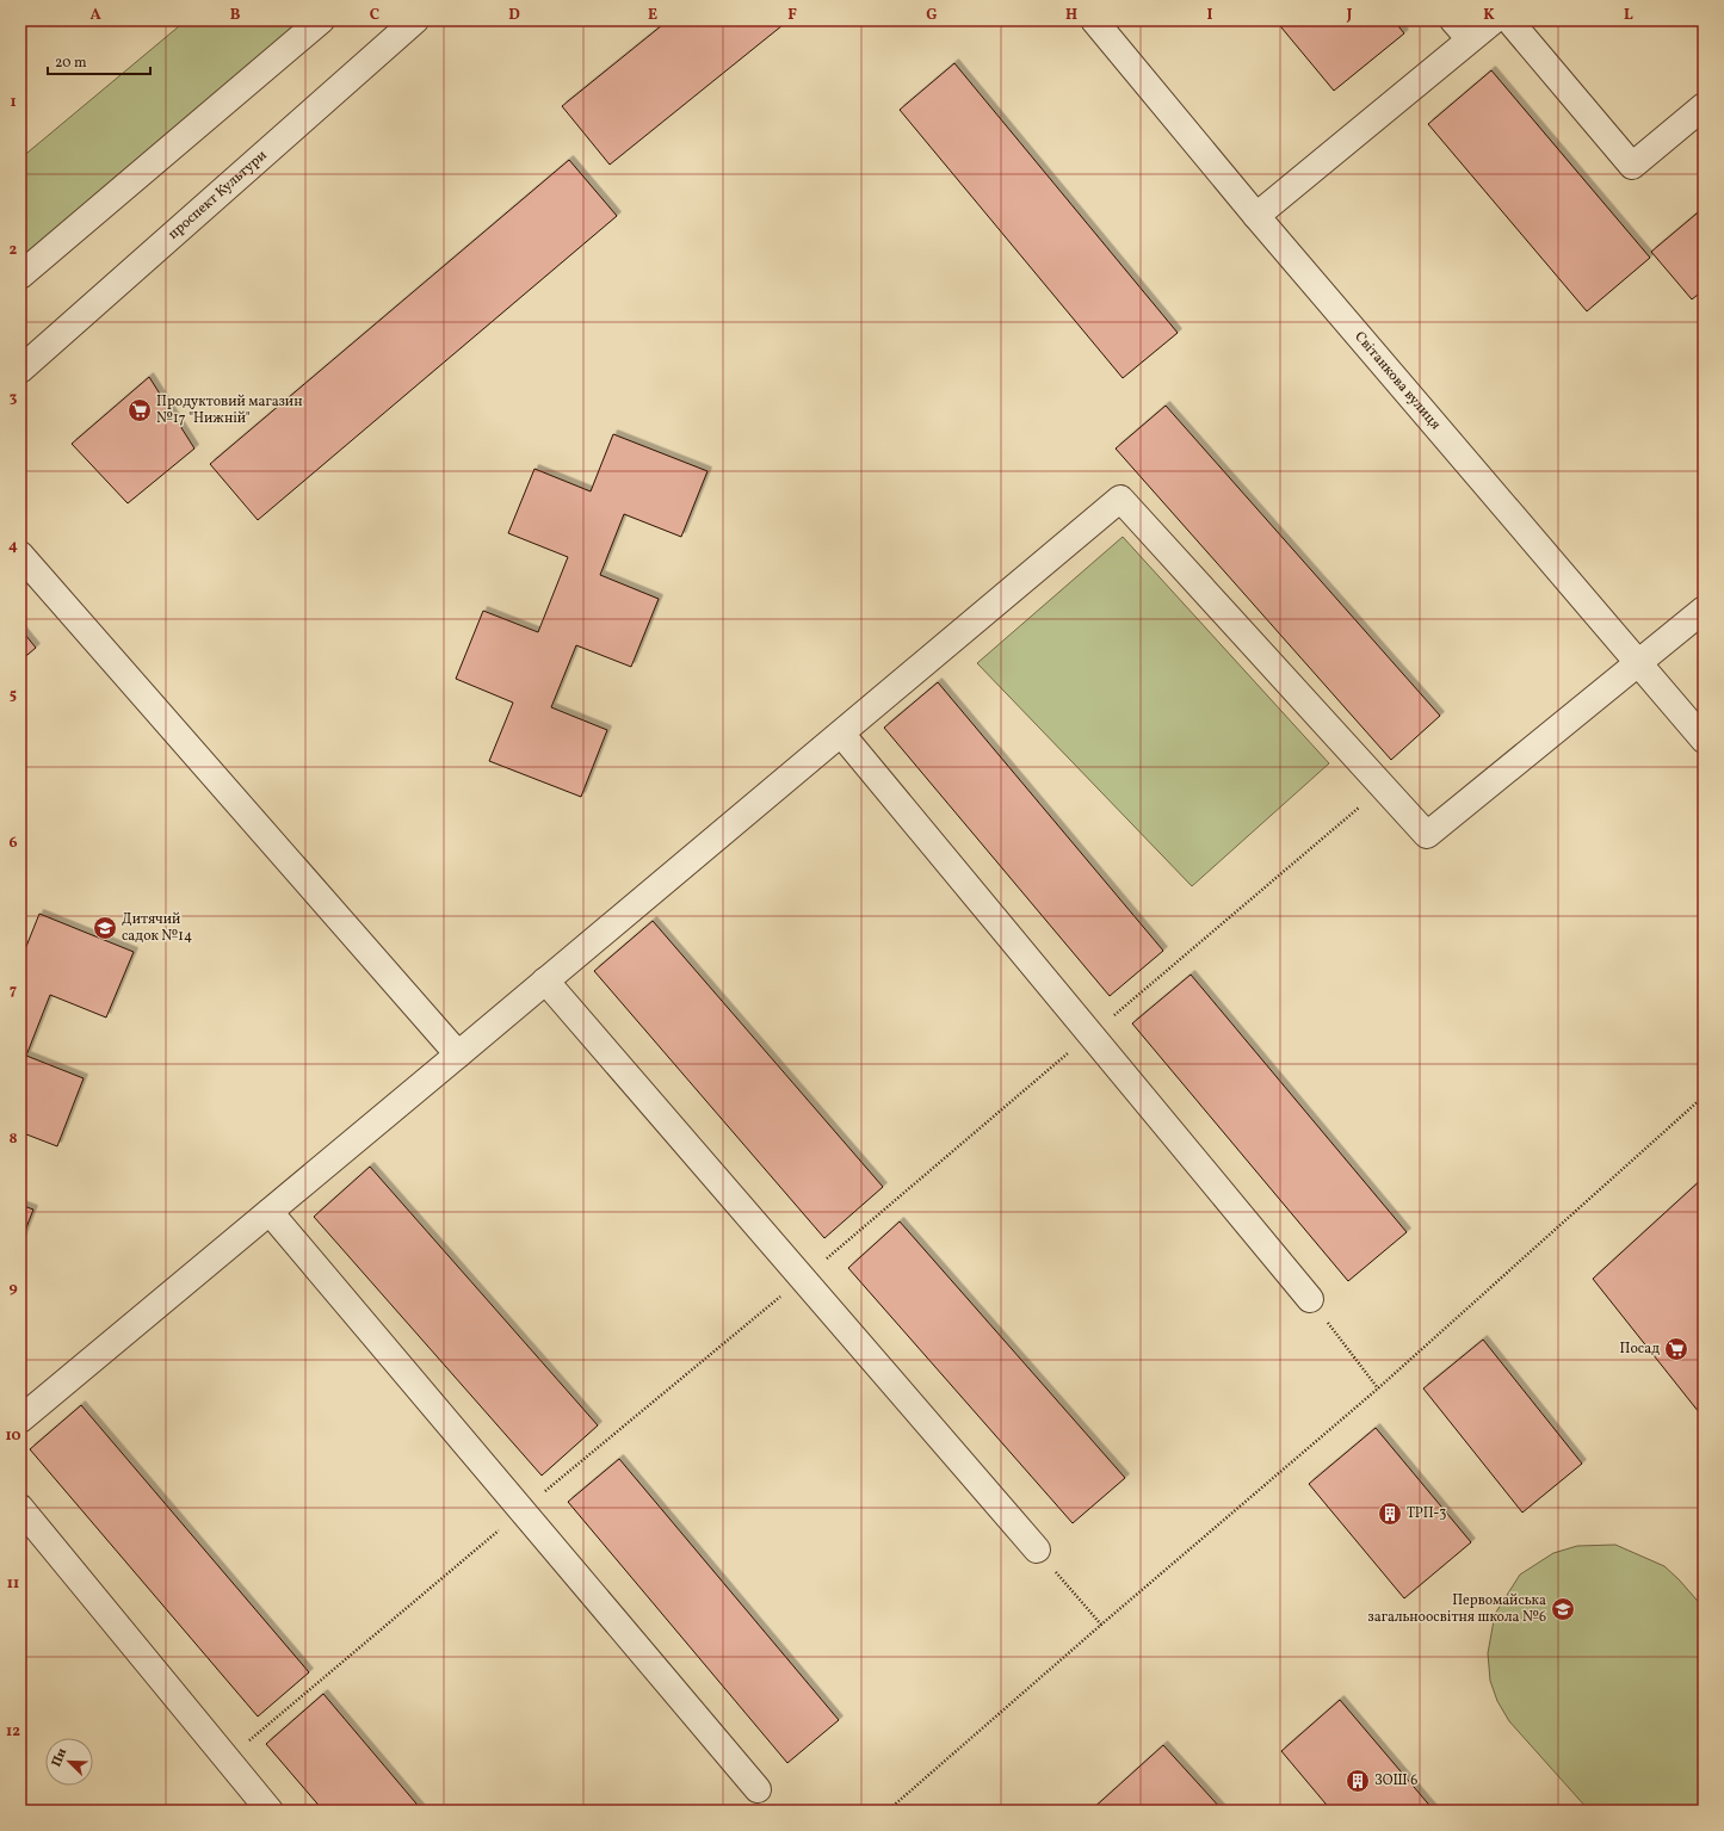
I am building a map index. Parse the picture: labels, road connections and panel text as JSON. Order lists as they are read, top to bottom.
{
  "streets": {
    "street": ["проспект Культури", "Світанкова вулиця"]
  },
  "places": {
    "supermarket": ["Продуктовий магазин №17 \"Нижній\"", "Посад"],
    "school or university": ["Дитячий садок №14", "Первомайська загальноосвітня школа №6"],
    "building": ["ТРП-3", "ЗОШ 6"]
  },
  "scale_bar": "20 m",
  "north": "top left",
  "grid": {
    "columns": [
      "A",
      "B",
      "C",
      "D",
      "E",
      "F",
      "G",
      "H",
      "I",
      "J",
      "K",
      "L"
    ],
    "rows": [
      "1",
      "2",
      "3",
      "4",
      "5",
      "6",
      "7",
      "8",
      "9",
      "10",
      "11",
      "12"
    ]
  }
}
